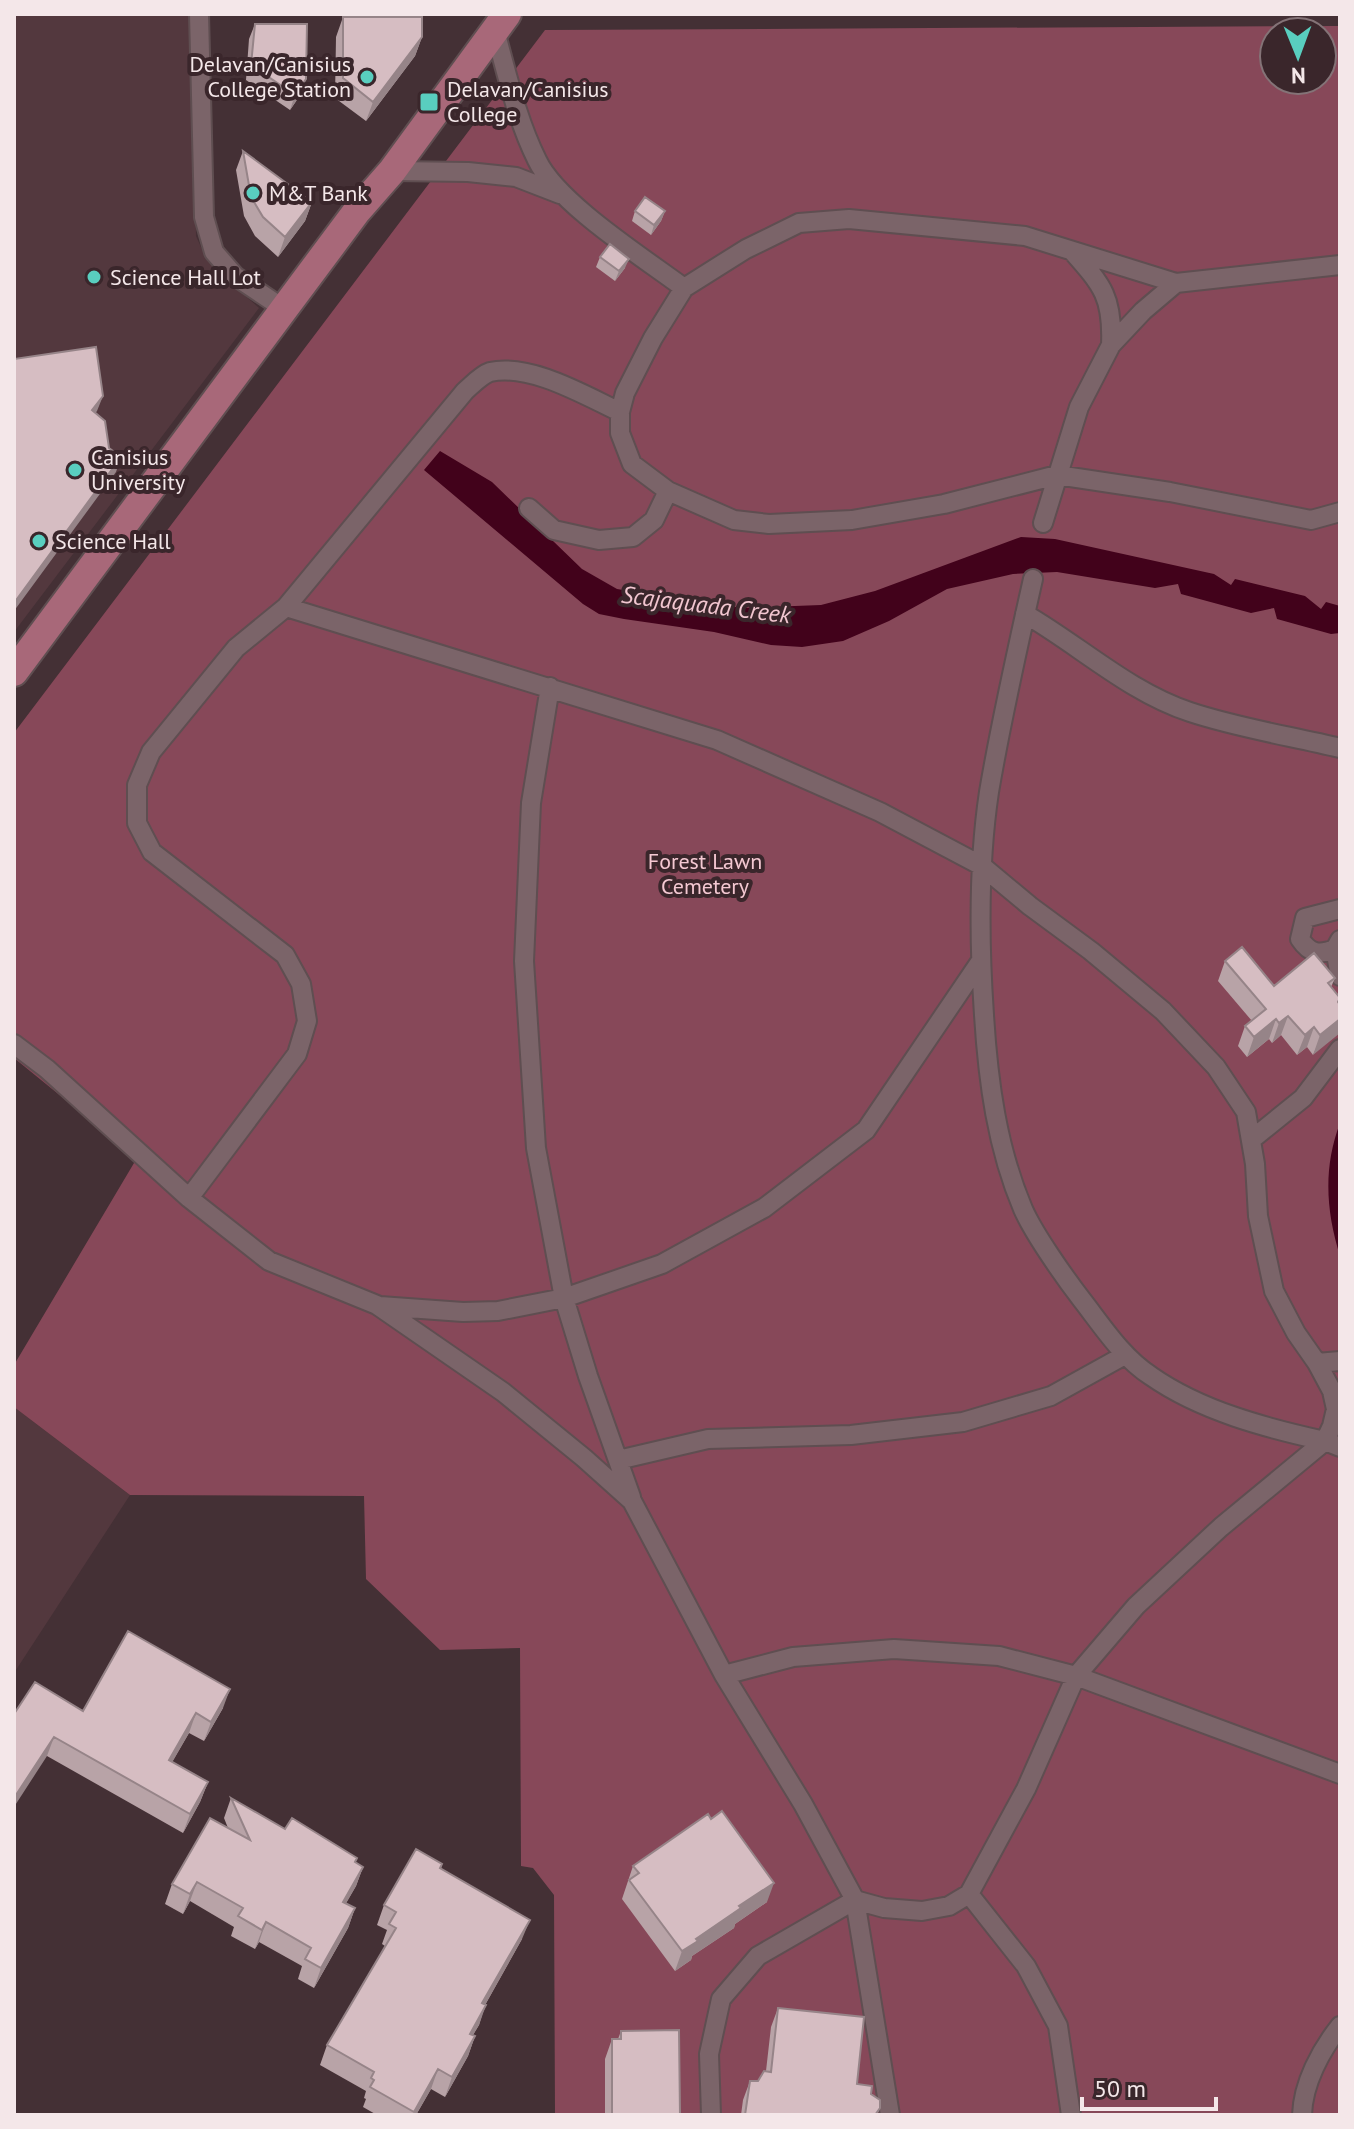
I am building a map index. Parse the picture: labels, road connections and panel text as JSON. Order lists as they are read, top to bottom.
{
  "water": ["Scajaquada Creek"],
  "parks": ["Forest Lawn Cemetery"],
  "places": {
    "other": [
      "Delavan/Canisius College Station",
      "M&T Bank",
      "Science Hall Lot",
      "Canisius University",
      "Science Hall"
    ],
    "transit": ["Delavan/Canisius College"]
  },
  "scale_bar": "50 m",
  "north": "bottom"
}
